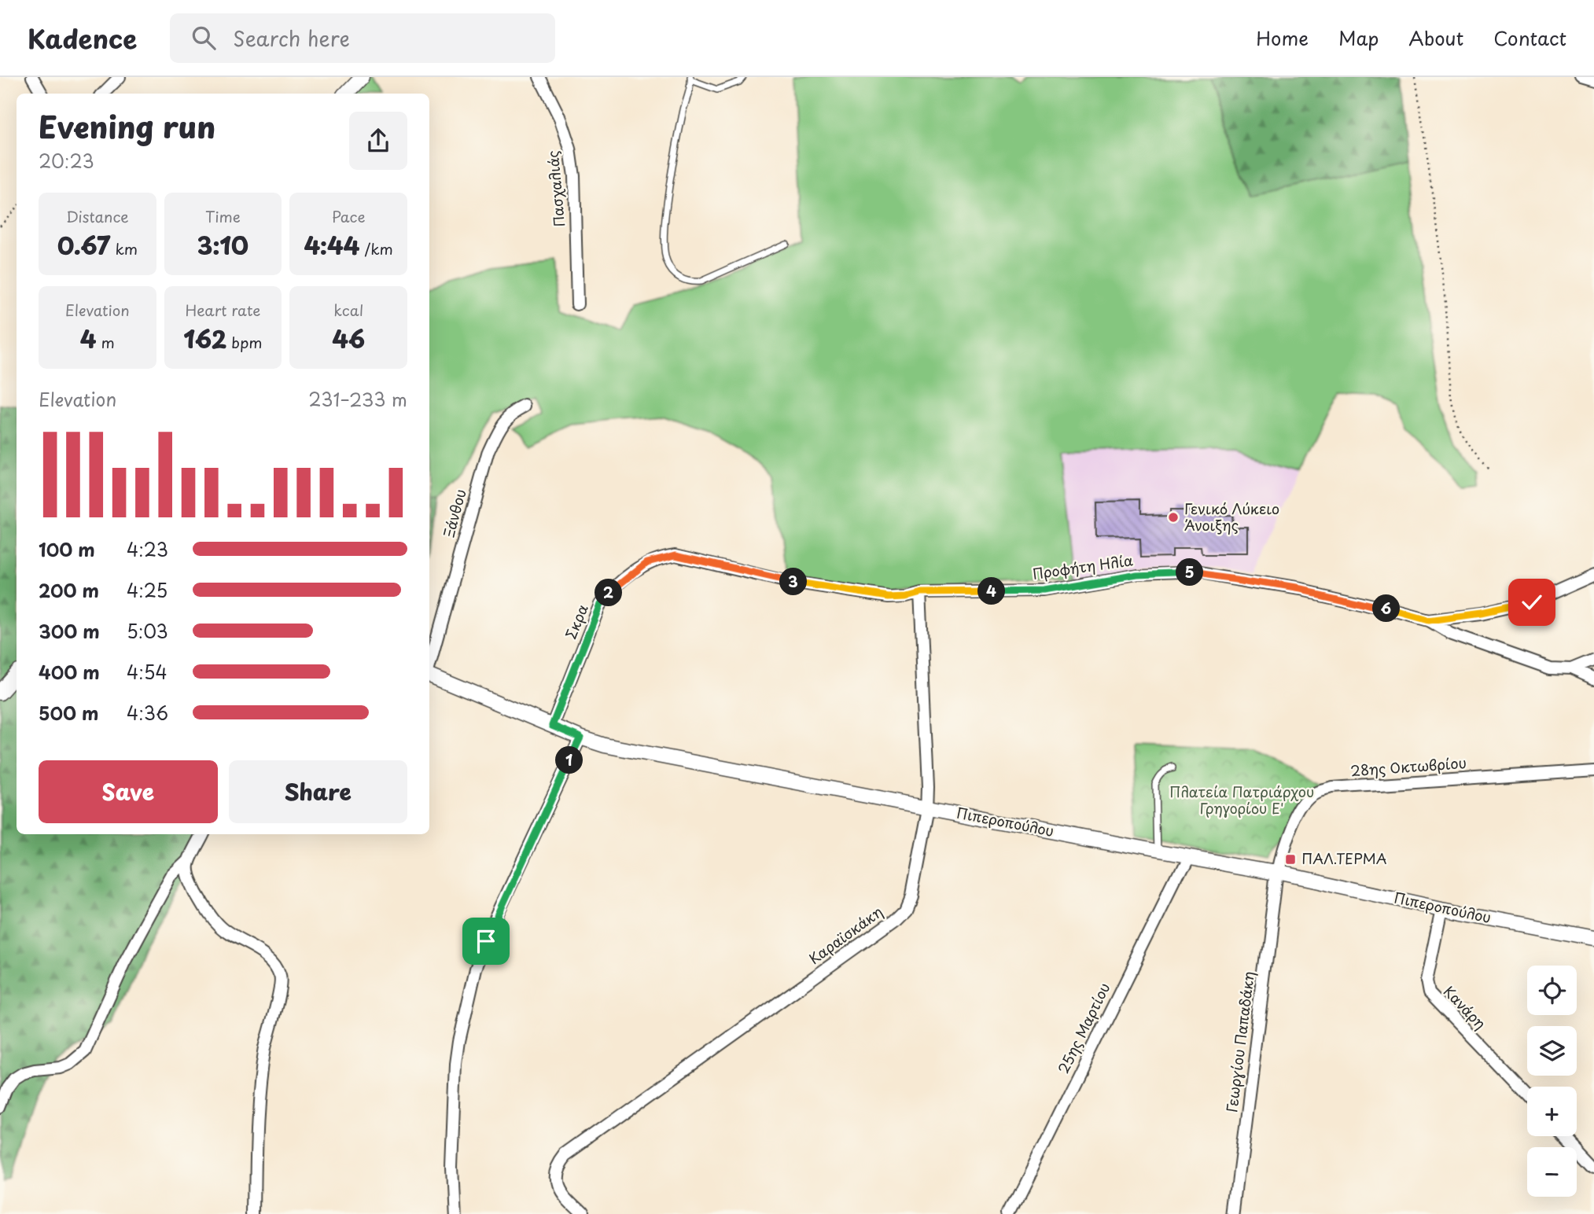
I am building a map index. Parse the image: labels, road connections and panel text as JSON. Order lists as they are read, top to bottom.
{
  "streets": {
    "street": [
      "Πασχαλιάς",
      "Ξάνθου",
      "Προφήτη Ηλία",
      "Σκρα",
      "28ης Οκτωβρίου",
      "Πιπεροπούλου",
      "Καραϊσκάκη",
      "Κανάρη",
      "25ης Μαρτίου",
      "Γεωργίου Παπαδάκη"
    ]
  },
  "crossings": [
    ["Προφήτη Ηλία", "Σκρα"],
    ["Προφήτη Ηλία", "Καραϊσκάκη"],
    ["Σκρα", "Πιπεροπούλου"],
    ["28ης Οκτωβρίου", "Πιπεροπούλου"],
    ["28ης Οκτωβρίου", "Γεωργίου Παπαδάκη"],
    ["Πιπεροπούλου", "Καραϊσκάκη"],
    ["Πιπεροπούλου", "Κανάρη"],
    ["Πιπεροπούλου", "25ης Μαρτίου"],
    ["Πιπεροπούλου", "Γεωργίου Παπαδάκη"]
  ],
  "parks": ["Πλατεία Πατριάρχου Γρηγορίου Ε'"],
  "places": {
    "other": ["Γενικό Λύκειο Άνοιξης"],
    "transit": ["ΠΑΛ.ΤΕΡΜΑ"]
  },
  "page": {
    "header": "Kadence",
    "search": "Search here",
    "nav": [
      "Home",
      "Map",
      "About",
      "Contact"
    ],
    "heading": ["Evening run", "20:23"],
    "stats": [
      ["Distance", "0.67 km"],
      ["Time", "3:10"],
      ["Pace", "4:44 /km"],
      ["Elevation", "4 m"],
      ["Heart rate", "162 bpm"],
      ["kcal", "46"]
    ],
    "chart": ["Elevation", "231–233 m"],
    "list": [
      {
        "name": "100 m",
        "note": "4:23"
      },
      {
        "name": "200 m",
        "note": "4:25"
      },
      {
        "name": "300 m",
        "note": "5:03"
      },
      {
        "name": "400 m",
        "note": "4:54"
      },
      {
        "name": "500 m",
        "note": "4:36"
      }
    ],
    "pins": [
      "5",
      "3",
      "4",
      "2",
      "6",
      "1"
    ],
    "buttons": ["Save", "Share"],
    "map_buttons": ["+", "−"]
  }
}
